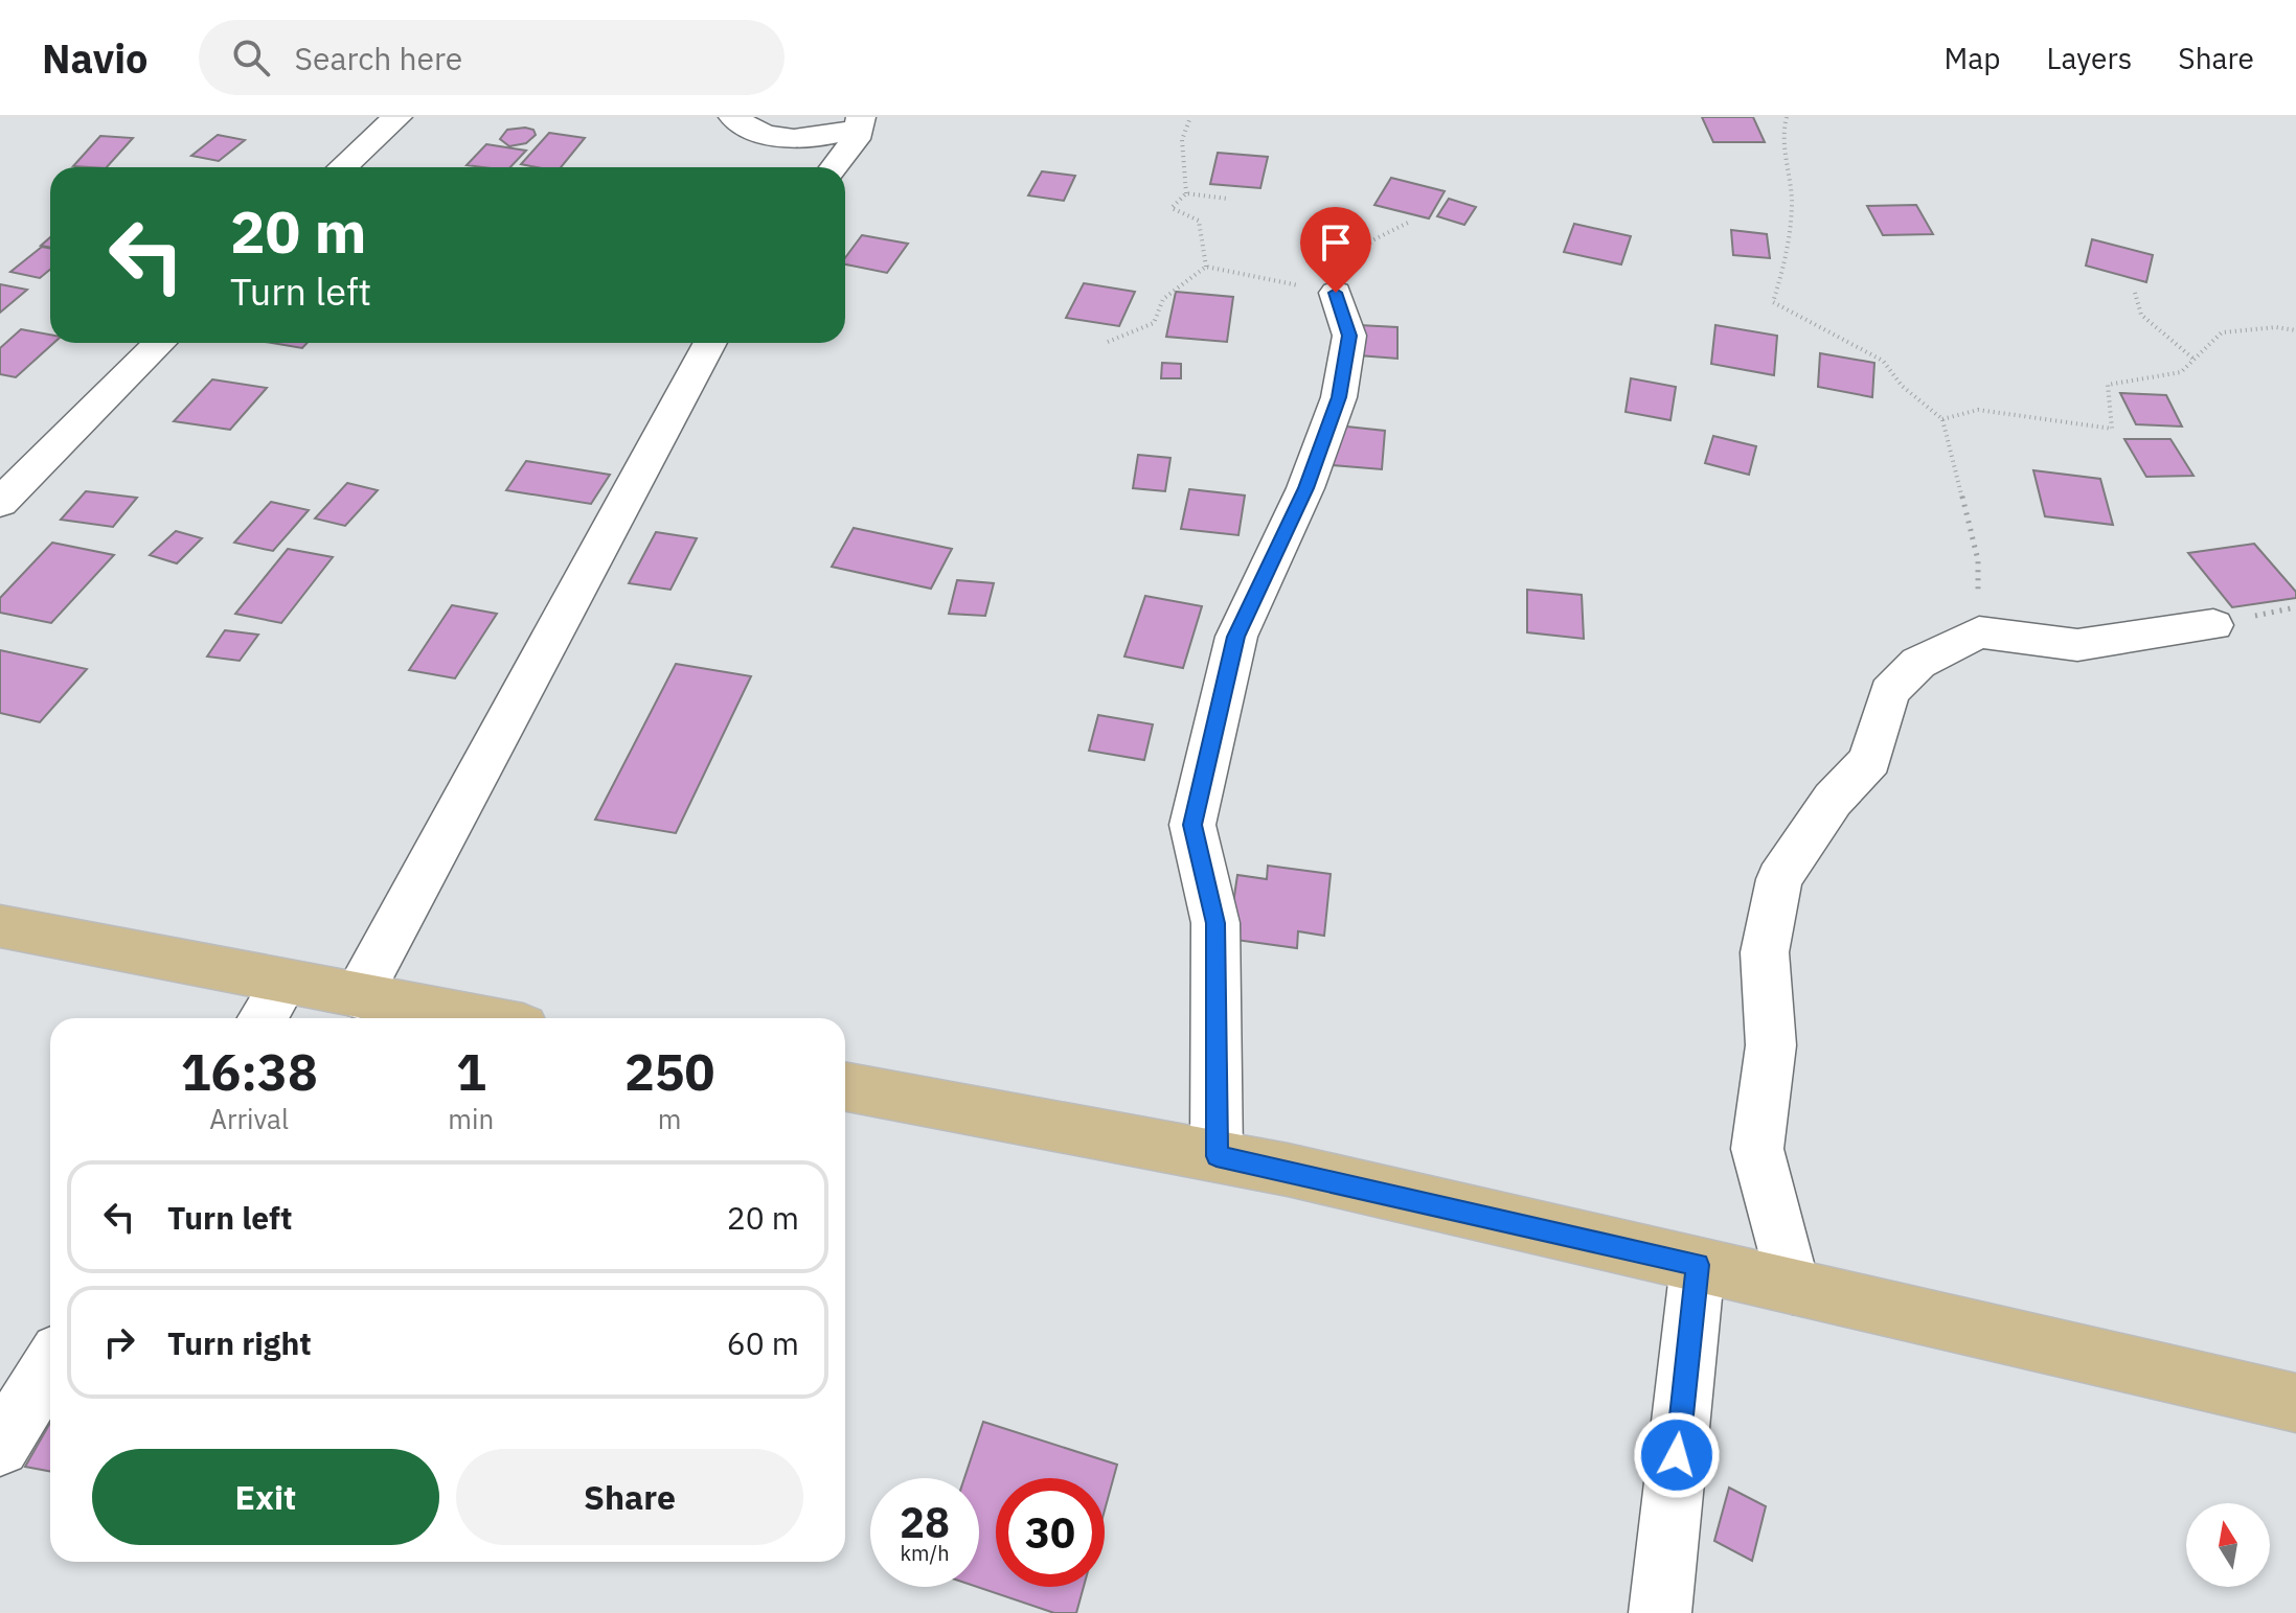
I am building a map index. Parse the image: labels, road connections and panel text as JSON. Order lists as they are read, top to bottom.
{
  "north": "top",
  "page": {
    "header": "Navio",
    "search": "Search here",
    "nav": ["Map", "Layers", "Share"],
    "turn": ["20 m", "Turn left"],
    "eta": [
      "16:38",
      "Arrival",
      "1",
      "min",
      "250",
      "m"
    ],
    "list": [
      {
        "name": "Turn left",
        "value": "20 m"
      },
      {
        "name": "Turn right",
        "value": "60 m"
      }
    ],
    "buttons": ["Exit", "Share"],
    "speed": "28 km/h",
    "limit": "30"
  }
}
